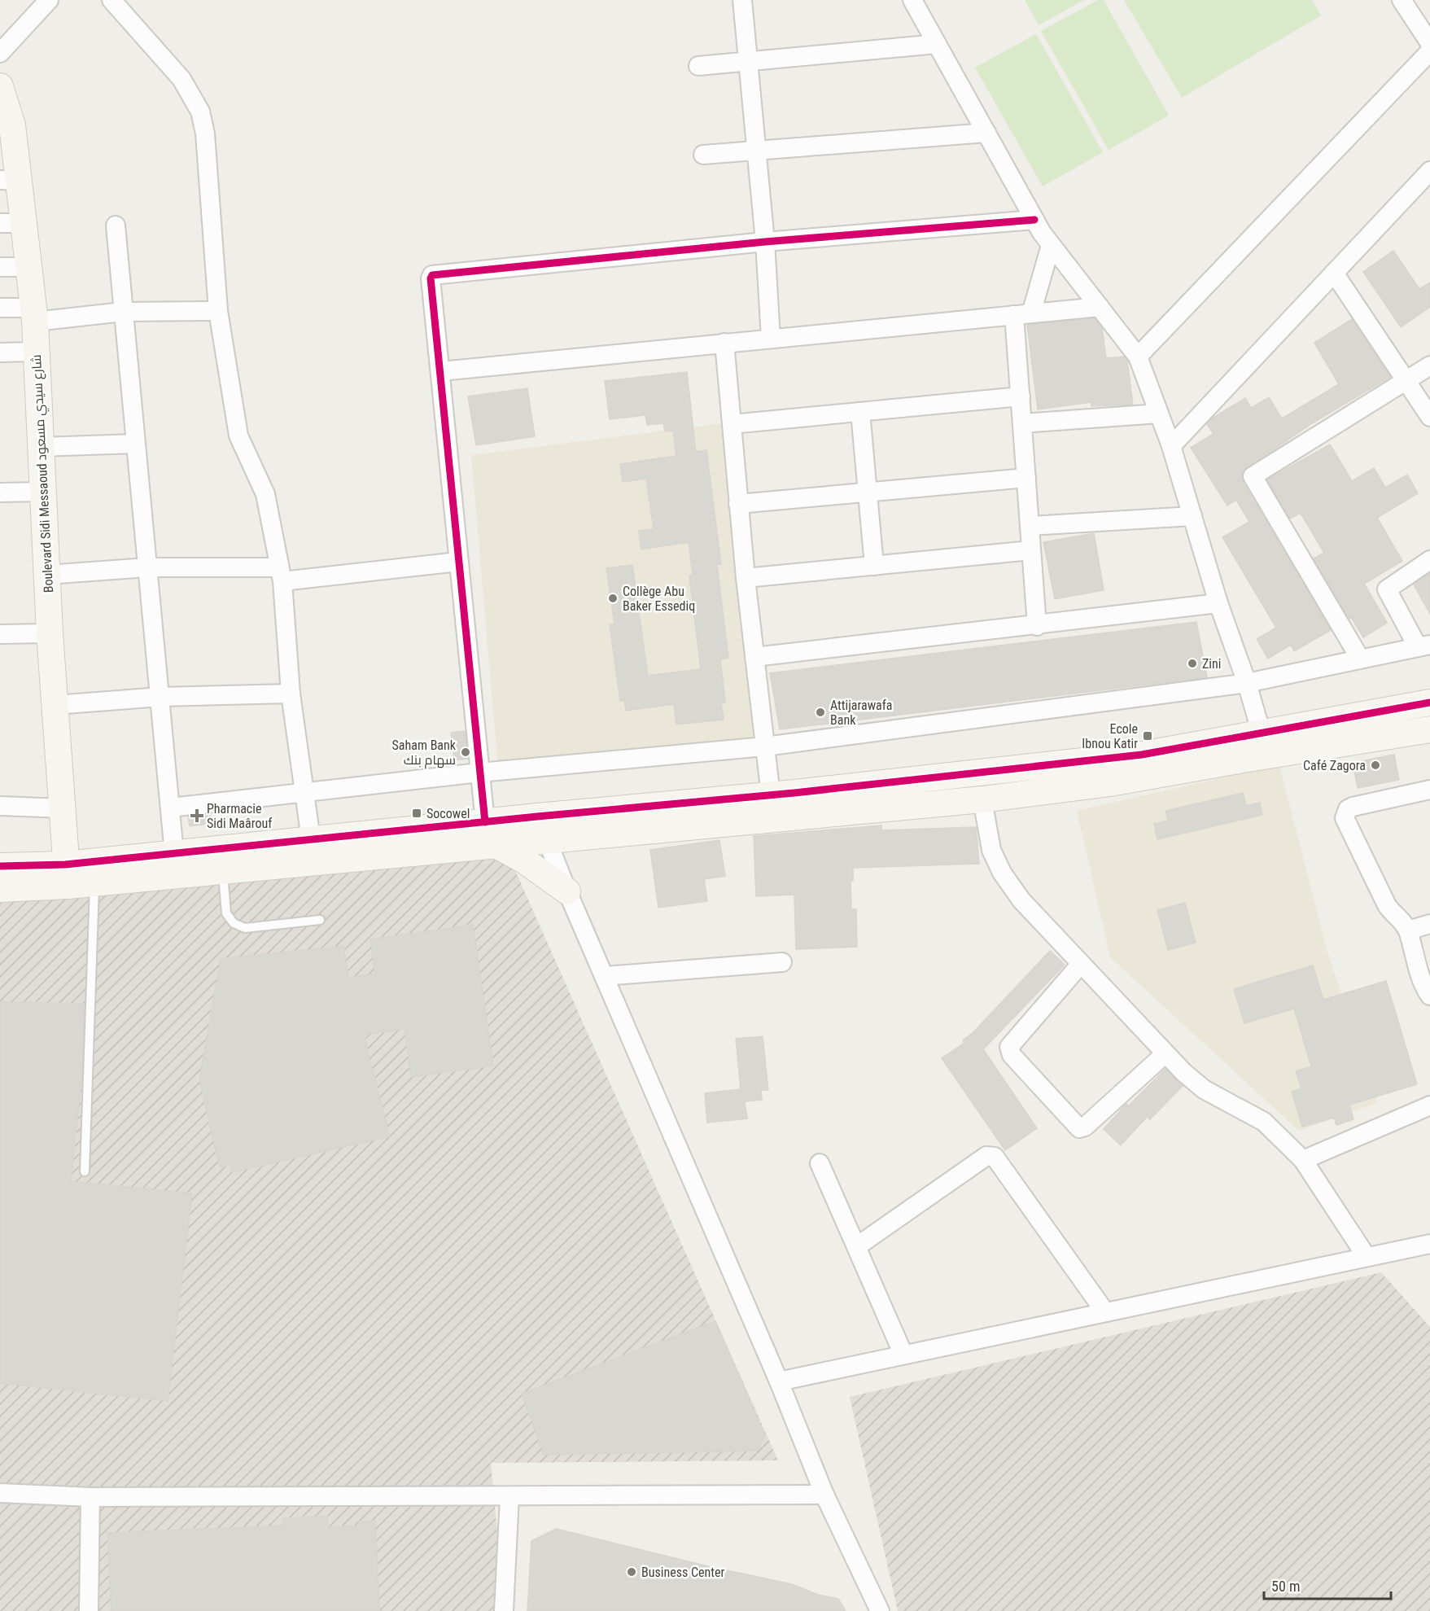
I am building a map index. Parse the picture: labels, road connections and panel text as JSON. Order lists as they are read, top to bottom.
{
  "streets": {
    "street": ["Boulevard Sidi Messaoud شارع سيدي مسعود"]
  },
  "places": {
    "other": [
      "Collège Abu Baker Essediq",
      "Zini",
      "Attijarawafa Bank",
      "Saham Bank سهام بنك",
      "Café Zagora",
      "Business Center"
    ],
    "transit": ["Ecole Ibnou Katir", "Socowel"],
    "health": ["Pharmacie Sidi Maârouf"]
  },
  "scale_bar": "50 m"
}
